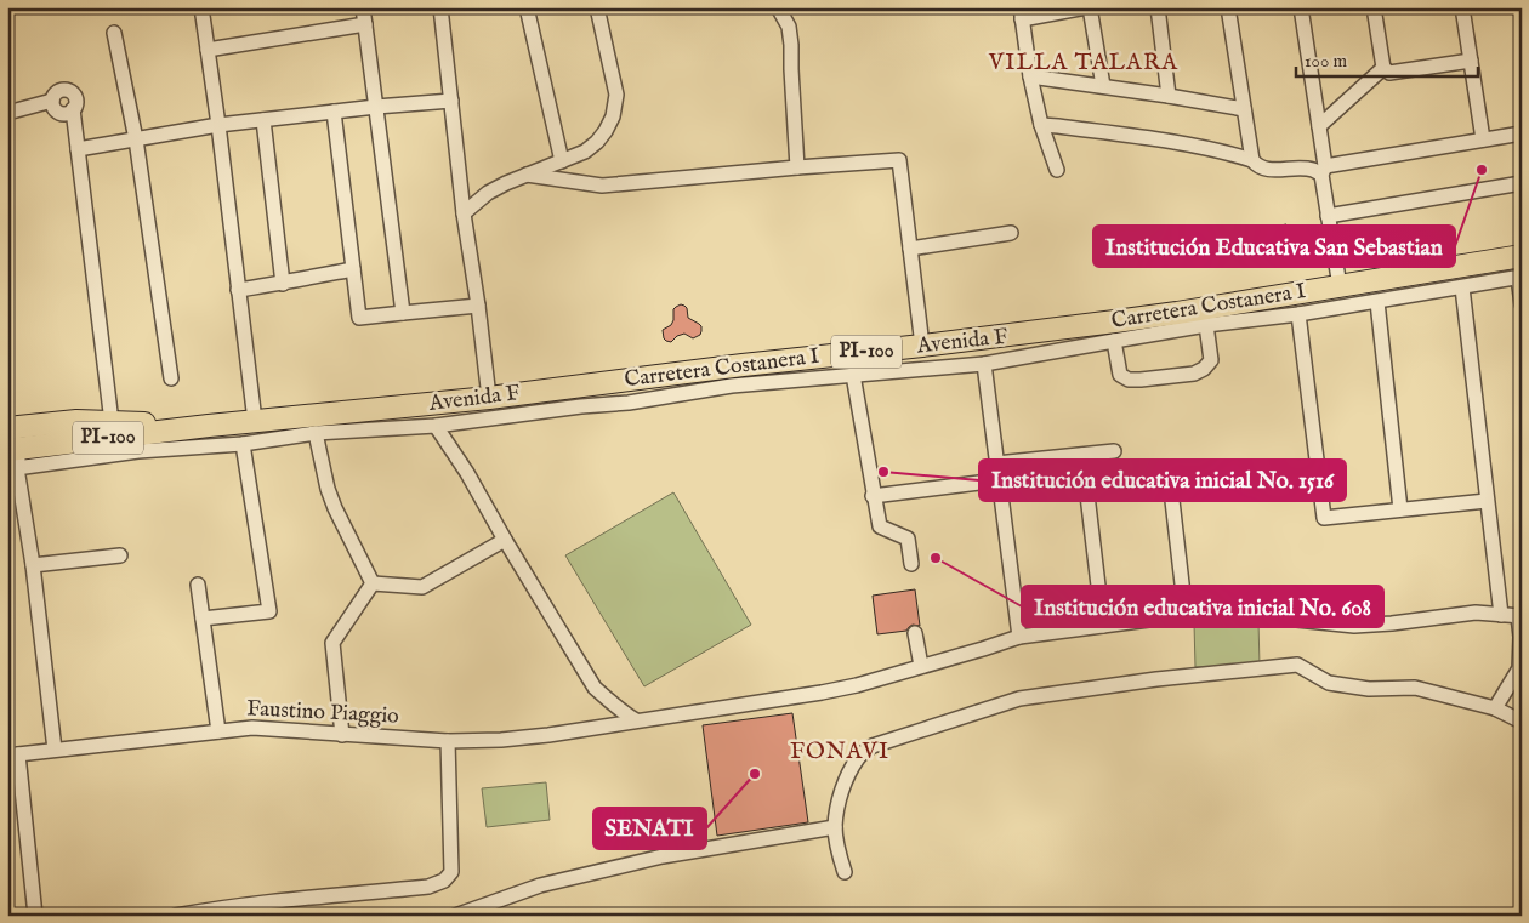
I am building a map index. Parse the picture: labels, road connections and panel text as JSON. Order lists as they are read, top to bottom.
{
  "streets": {
    "main road": ["Carretera Costanera I", "PI-100"],
    "street": ["Avenida F", "Faustino Piaggio"]
  },
  "crossings": [
    ["Carretera Costanera I", "Avenida F"]
  ],
  "districts": ["VILLA TALARA", "FONAVI"],
  "places": [
    "Institución Educativa San Sebastian",
    "Institución educativa inicial No. 1516",
    "Institución educativa inicial No. 608",
    "SENATI"
  ],
  "scale_bar": "100 m"
}
